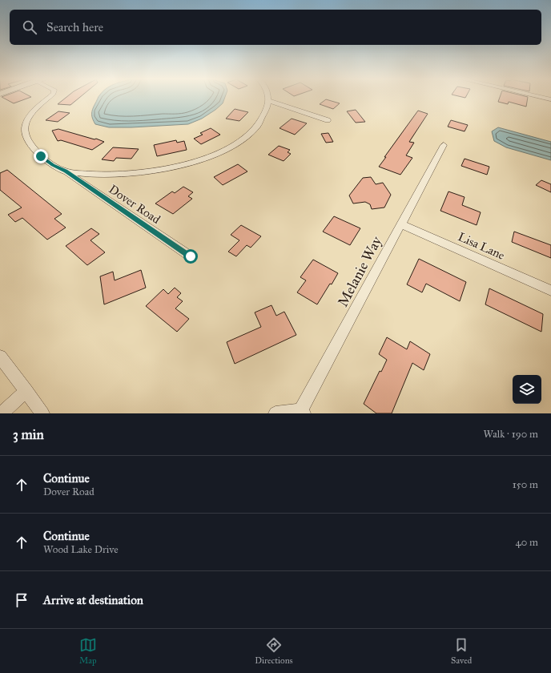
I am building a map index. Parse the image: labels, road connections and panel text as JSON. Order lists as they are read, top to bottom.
{
  "streets": {
    "street": ["Dover Road", "Lisa Lane", "Melanie Way"]
  },
  "crossings": [
    ["Lisa Lane", "Melanie Way"]
  ],
  "page": {
    "search": "Search here",
    "heading": ["3 min", "Walk · 190 m"],
    "list": [
      ["Continue", "Dover Road", "150 m"],
      ["Continue", "Wood Lake Drive", "40 m"],
      "Arrive at destination"
    ],
    "nav": ["Map", "Directions", "Saved"]
  }
}
